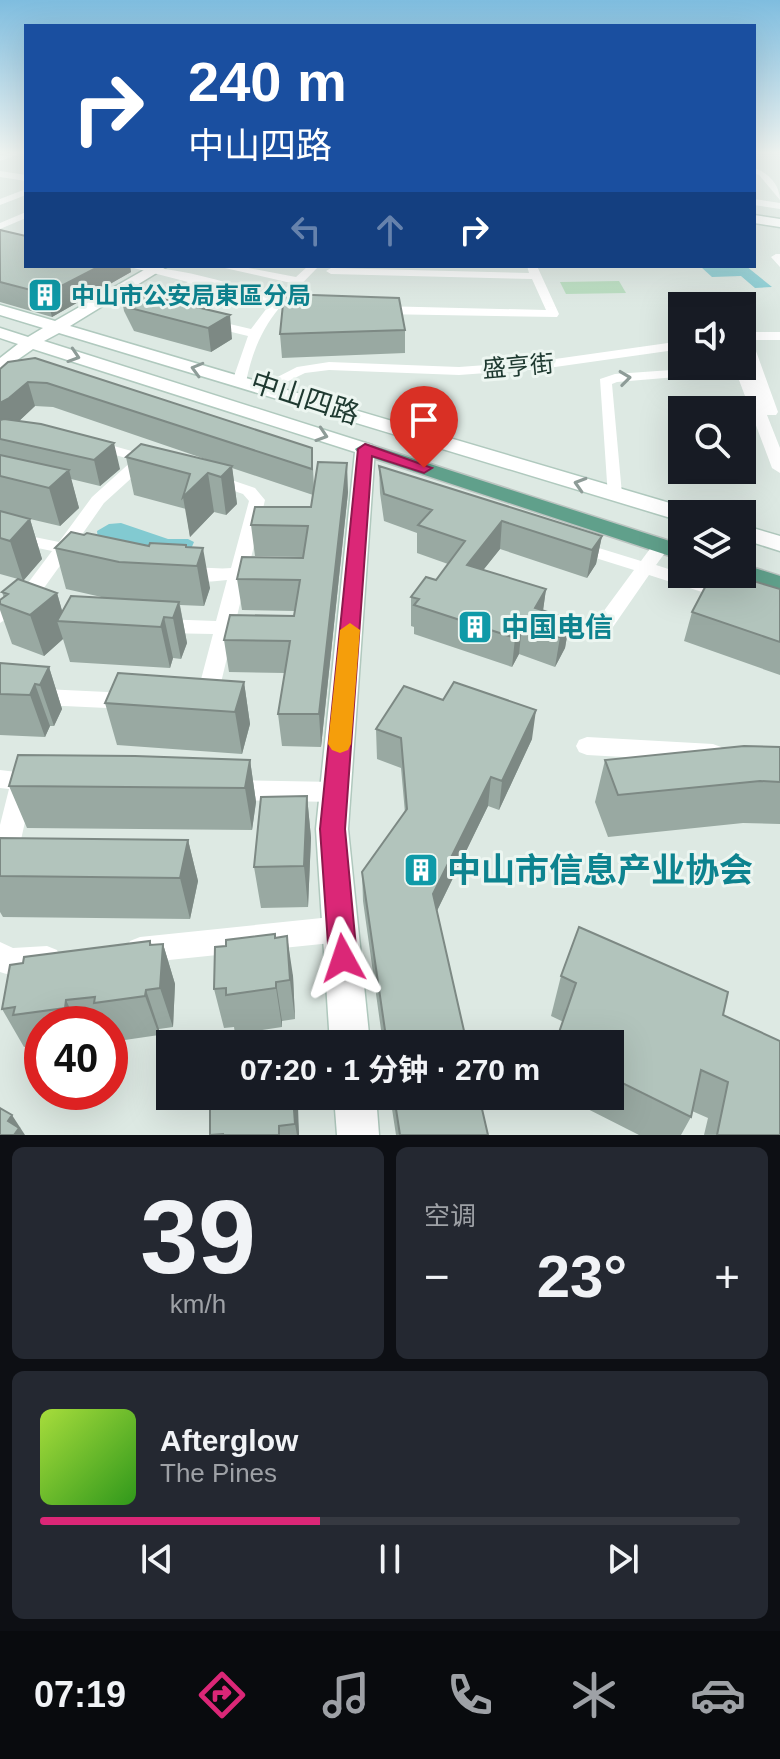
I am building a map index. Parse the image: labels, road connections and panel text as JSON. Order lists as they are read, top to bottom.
{
  "streets": {
    "main road": ["中山四路"],
    "street": ["盛亨街"]
  },
  "crossings": [
    ["盛亨街", "中山四路"]
  ],
  "places": {
    "building": ["中山市公安局東區分局", "中国电信", "中山市信息产业协会"]
  },
  "page": {
    "turn": ["240 m", "中山四路"],
    "limit": "40",
    "trip": "07:20 · 1 分钟 · 270 m",
    "tile": [
      ["39", "km/h"],
      "空调"
    ],
    "heat": ["−", "23°", "+"],
    "song": ["Afterglow", "The Pines"],
    "tabs": "07:19"
  }
}
